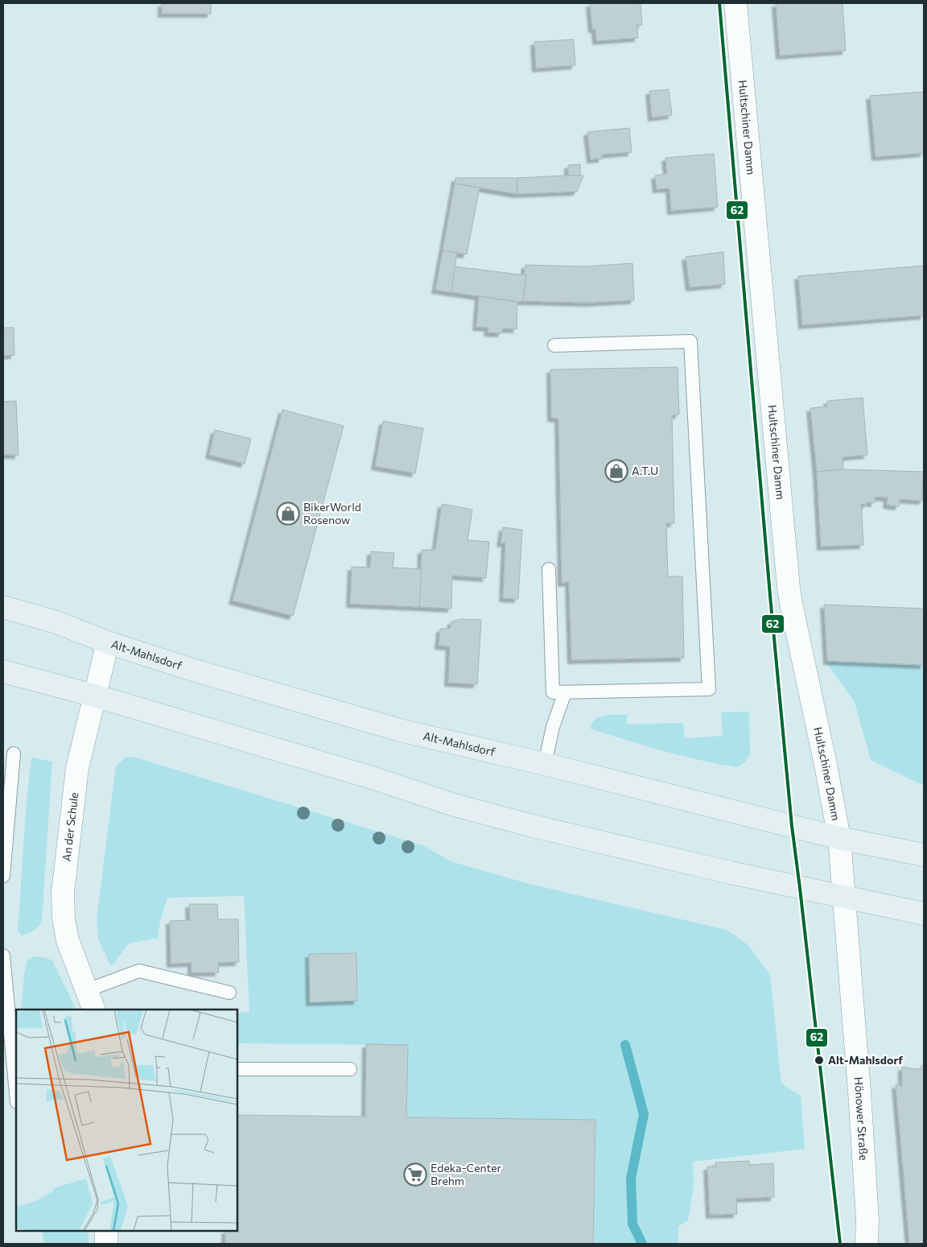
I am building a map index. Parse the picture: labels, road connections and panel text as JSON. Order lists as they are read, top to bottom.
{
  "streets": {
    "main road": [
      "Hultschiner Damm",
      "Alt-Mahlsdorf",
      "An der Schule",
      "Hönower Straße"
    ]
  },
  "crossings": [
    ["Hultschiner Damm", "Alt-Mahlsdorf"],
    ["Hultschiner Damm", "Hönower Straße"],
    ["Alt-Mahlsdorf", "An der Schule"]
  ],
  "places": {
    "shop": ["A.T.U", "BikerWorld Rosenow"],
    "other": ["Alt-Mahlsdorf"],
    "supermarket": ["Edeka-Center Brehm"]
  },
  "lines": ["transit line 62"]
}
